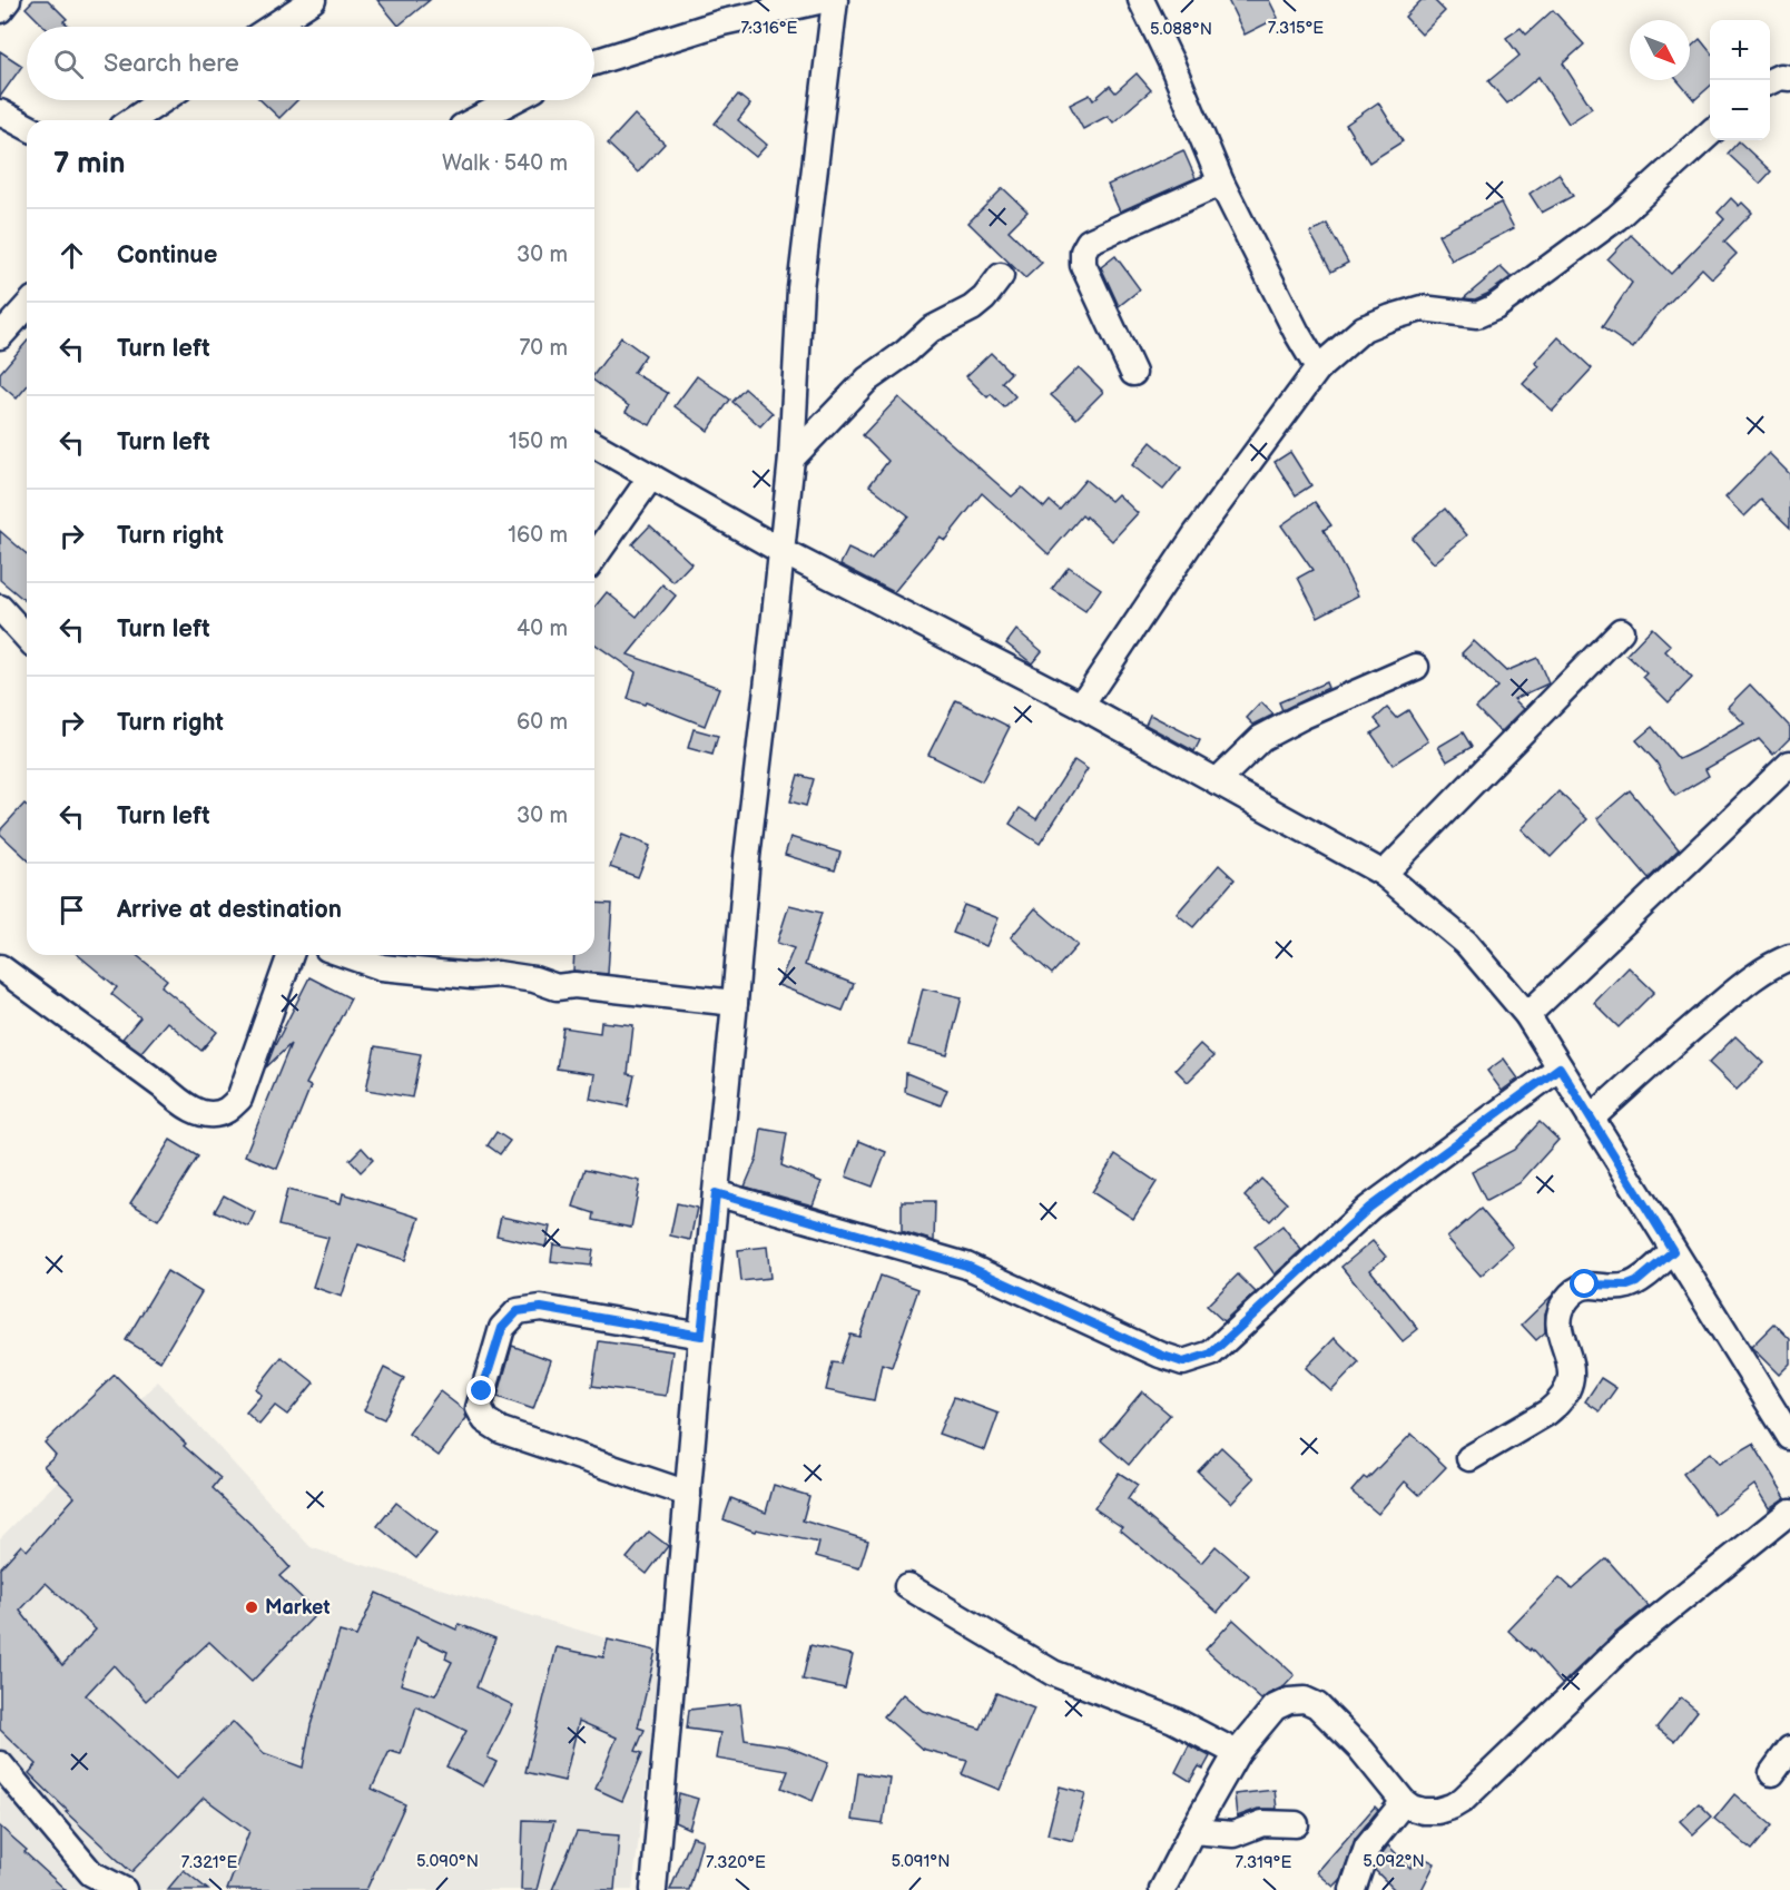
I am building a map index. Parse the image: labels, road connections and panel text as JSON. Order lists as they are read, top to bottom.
{
  "places": ["Market"],
  "north": "bottom right",
  "page": {
    "map_buttons": ["+", "−"],
    "search": "Search here",
    "heading": ["7 min", "Walk · 540 m"],
    "list": [
      ["Continue", "30 m"],
      ["Turn left", "70 m"],
      ["Turn left", "150 m"],
      ["Turn right", "160 m"],
      ["Turn left", "40 m"],
      ["Turn right", "60 m"],
      ["Turn left", "30 m"],
      "Arrive at destination"
    ]
  },
  "coordinates": [
    "7.316°E",
    "7.315°E",
    "5.088°N",
    "5.090°N",
    "5.091°N",
    "5.092°N",
    "7.321°E",
    "7.320°E",
    "7.319°E"
  ]
}
